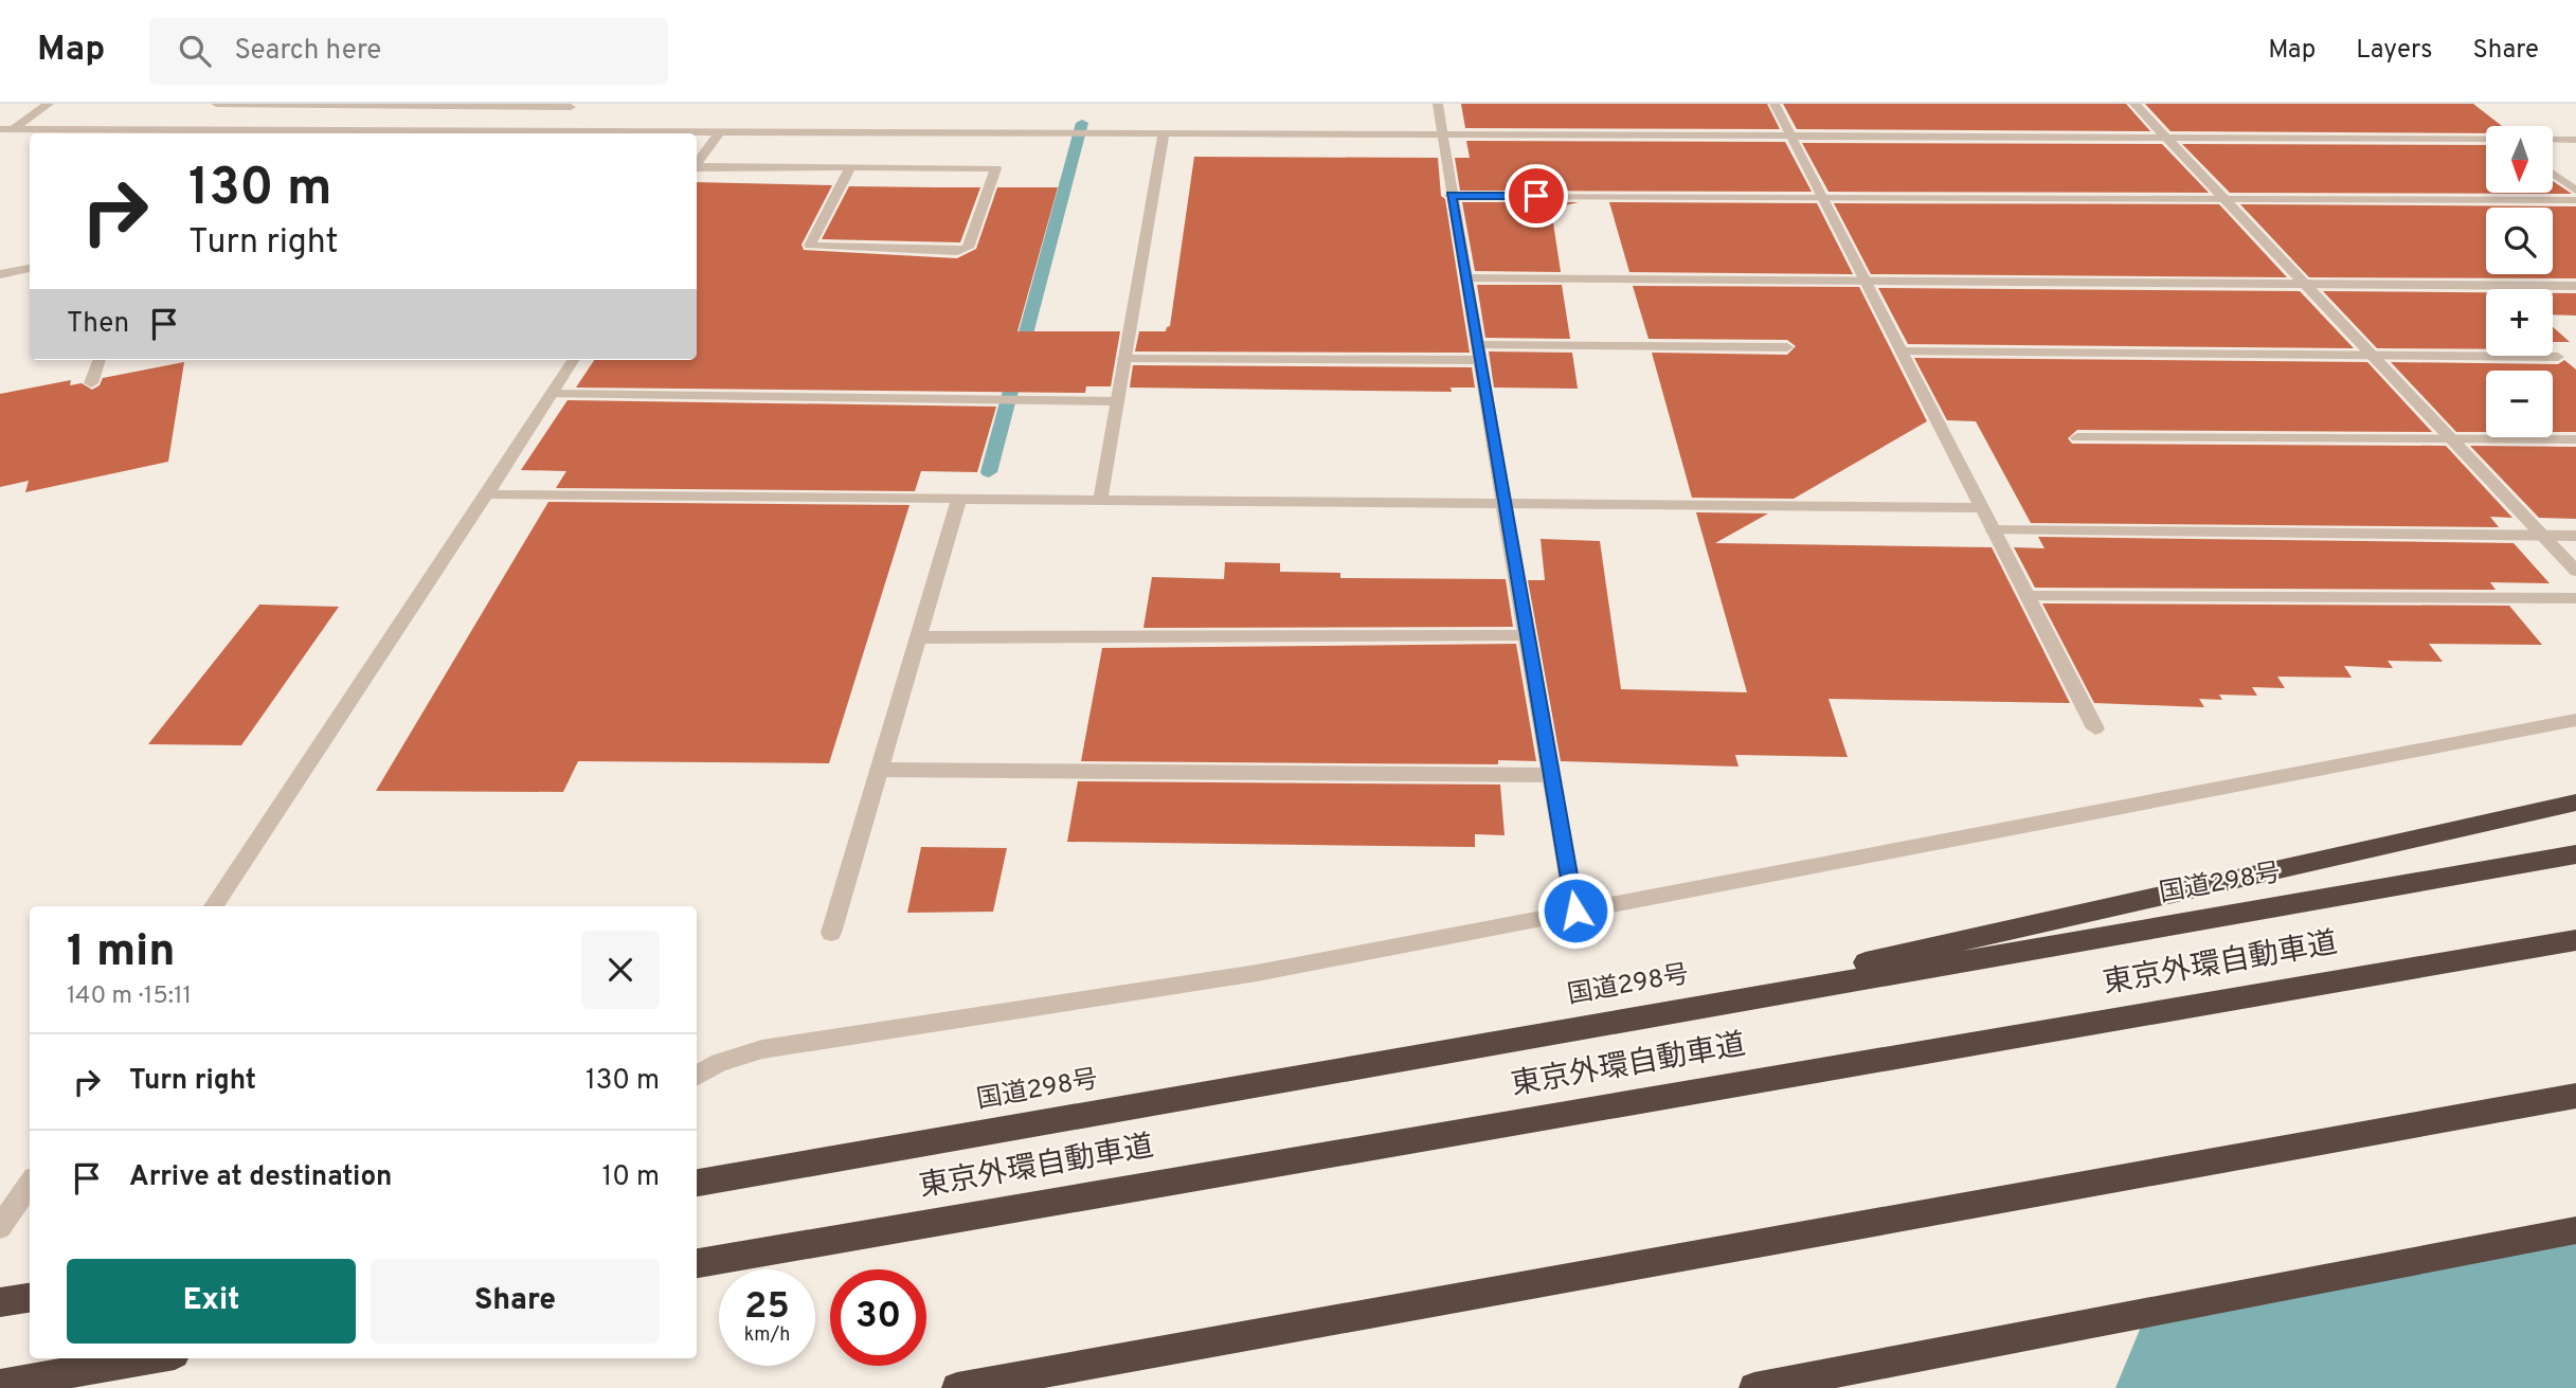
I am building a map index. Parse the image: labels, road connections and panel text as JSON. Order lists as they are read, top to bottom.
{
  "streets": {
    "highway": ["国道298号", "東京外環自動車道"]
  },
  "north": "bottom",
  "page": {
    "header": "Map",
    "search": "Search here",
    "nav": ["Map", "Layers", "Share"],
    "map_buttons": ["+", "−"],
    "turn": ["130 m", "Turn right"],
    "then": "Then",
    "heading": ["1 min", "140 m · 15:11"],
    "list": [
      {
        "name": "Turn right",
        "value": "130 m"
      },
      {
        "name": "Arrive at destination",
        "value": "10 m"
      }
    ],
    "buttons": ["Exit", "Share"],
    "speed": "25 km/h",
    "limit": "30"
  }
}
